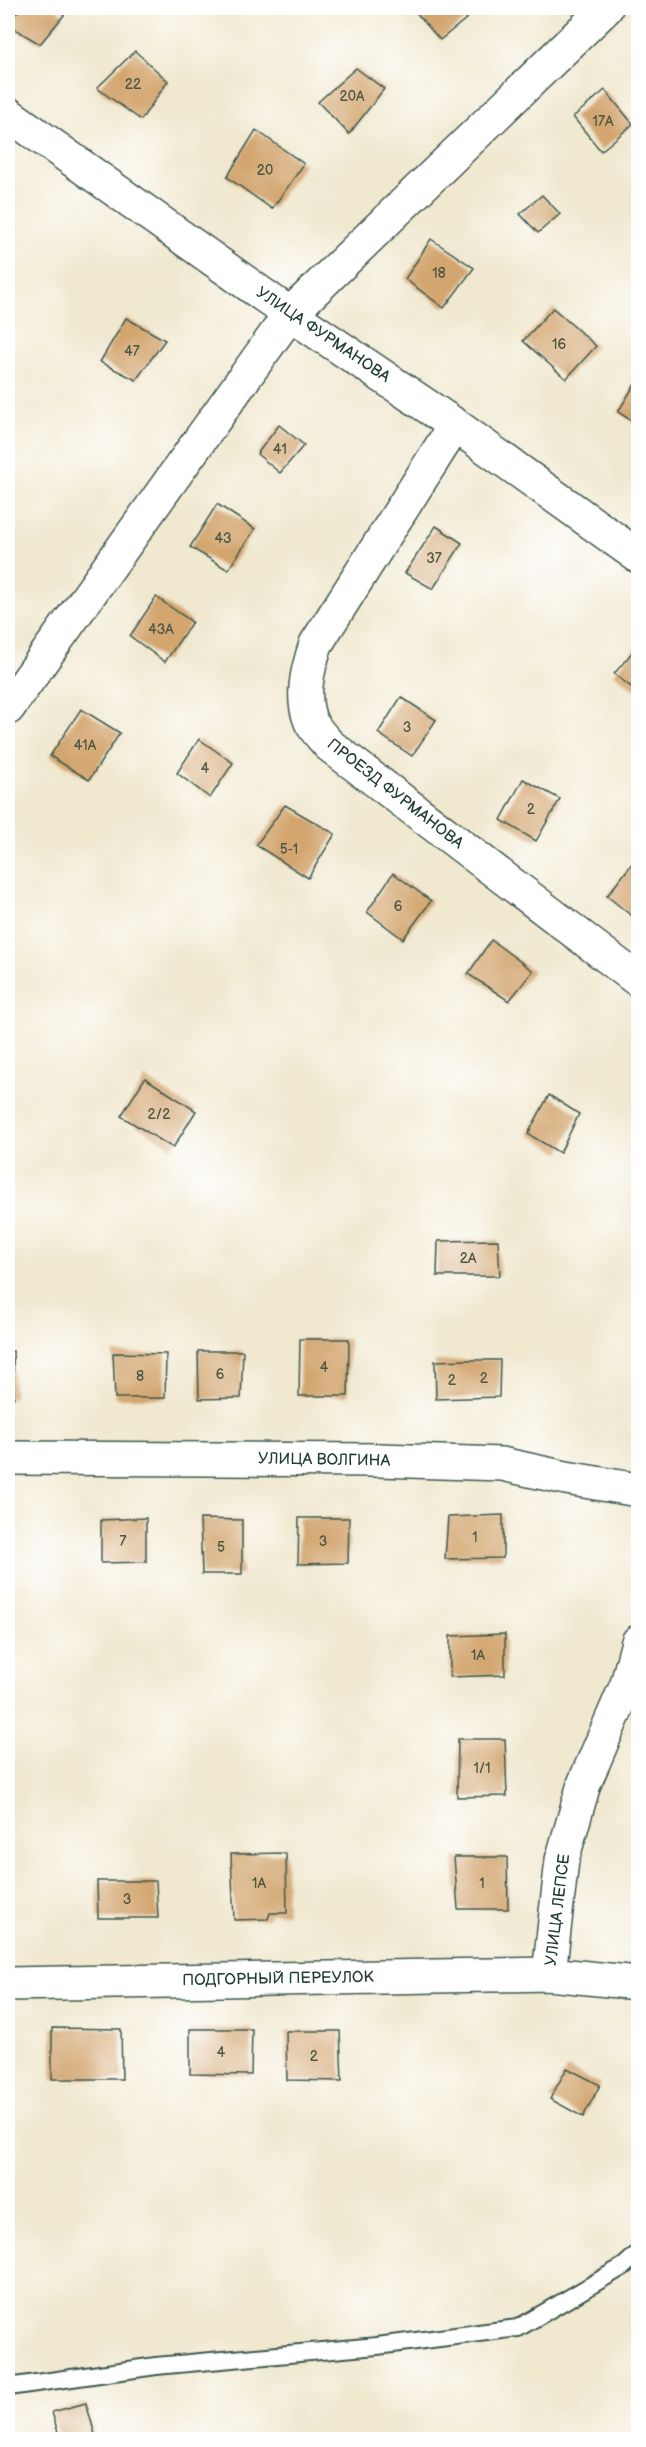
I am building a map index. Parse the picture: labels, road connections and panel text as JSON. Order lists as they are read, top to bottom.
{
  "streets": {
    "street": [
      "УЛИЦА ФУРМАНОВА",
      "ПРОЕЗД ФУРМАНОВА",
      "УЛИЦА ВОЛГИНА",
      "УЛИЦА ЛЕПСЕ",
      "ПОДГОРНЫЙ ПЕРЕУЛОК"
    ]
  },
  "crossings": [
    ["УЛИЦА ФУРМАНОВА", "ПРОЕЗД ФУРМАНОВА"],
    ["УЛИЦА ЛЕПСЕ", "ПОДГОРНЫЙ ПЕРЕУЛОК"]
  ],
  "house_numbers": [
    "22",
    "20А",
    "17А",
    "20",
    "18",
    "16",
    "47",
    "41",
    "43",
    "37",
    "43А",
    "3",
    "41А",
    "4",
    "2",
    "5-1",
    "6",
    "2/2",
    "2А",
    "4",
    "6",
    "8",
    "2",
    "2",
    "1",
    "7",
    "3",
    "5",
    "1А",
    "1/1",
    "1А",
    "1",
    "3",
    "4",
    "2"
  ]
}
